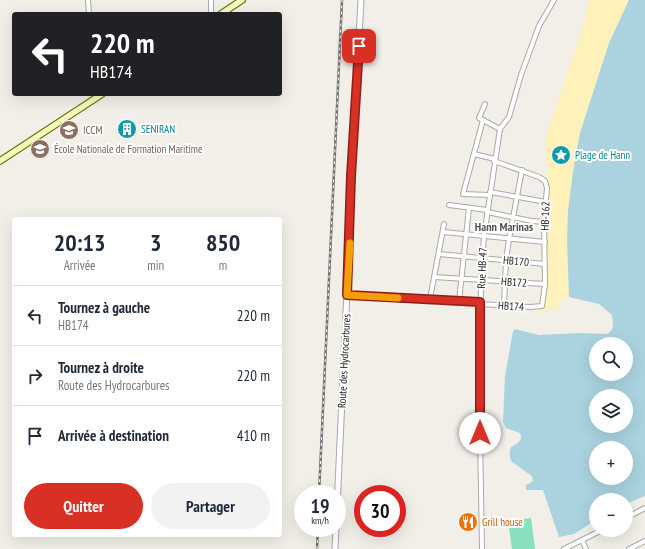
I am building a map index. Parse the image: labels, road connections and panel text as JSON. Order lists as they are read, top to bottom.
{
  "streets": {
    "street": [
      "HB-162",
      "HB170",
      "Rue HB-47",
      "HB172",
      "HB174",
      "Route des Hydrocarbures"
    ]
  },
  "crossings": [
    ["HB-162", "HB170"],
    ["HB-162", "Rue HB-47"],
    ["HB-162", "HB172"],
    ["HB-162", "HB174"],
    ["HB170", "Rue HB-47"],
    ["Rue HB-47", "HB172"],
    ["Rue HB-47", "HB174"],
    ["HB174", "Route des Hydrocarbures"]
  ],
  "districts": ["Hann Marinas"],
  "places": {
    "building": ["SENIRAN"],
    "school or university": ["ICCM", "École Nationale de Formation Maritime"],
    "place": ["Plage de Hann"],
    "restaurant": ["Grill house"]
  },
  "page": {
    "turn": ["220 m", "HB174"],
    "eta": [
      "20:13",
      "Arrivée",
      "3",
      "min",
      "850",
      "m"
    ],
    "list": [
      {
        "name": "Tournez à gauche",
        "note": "HB174",
        "value": "220 m"
      },
      {
        "name": "Tournez à droite",
        "note": "Route des Hydrocarbures",
        "value": "220 m"
      },
      {
        "name": "Arrivée à destination",
        "value": "410 m"
      }
    ],
    "map_buttons": ["+", "−"],
    "buttons": ["Quitter", "Partager"],
    "speed": "19 km/h",
    "limit": "30"
  }
}
